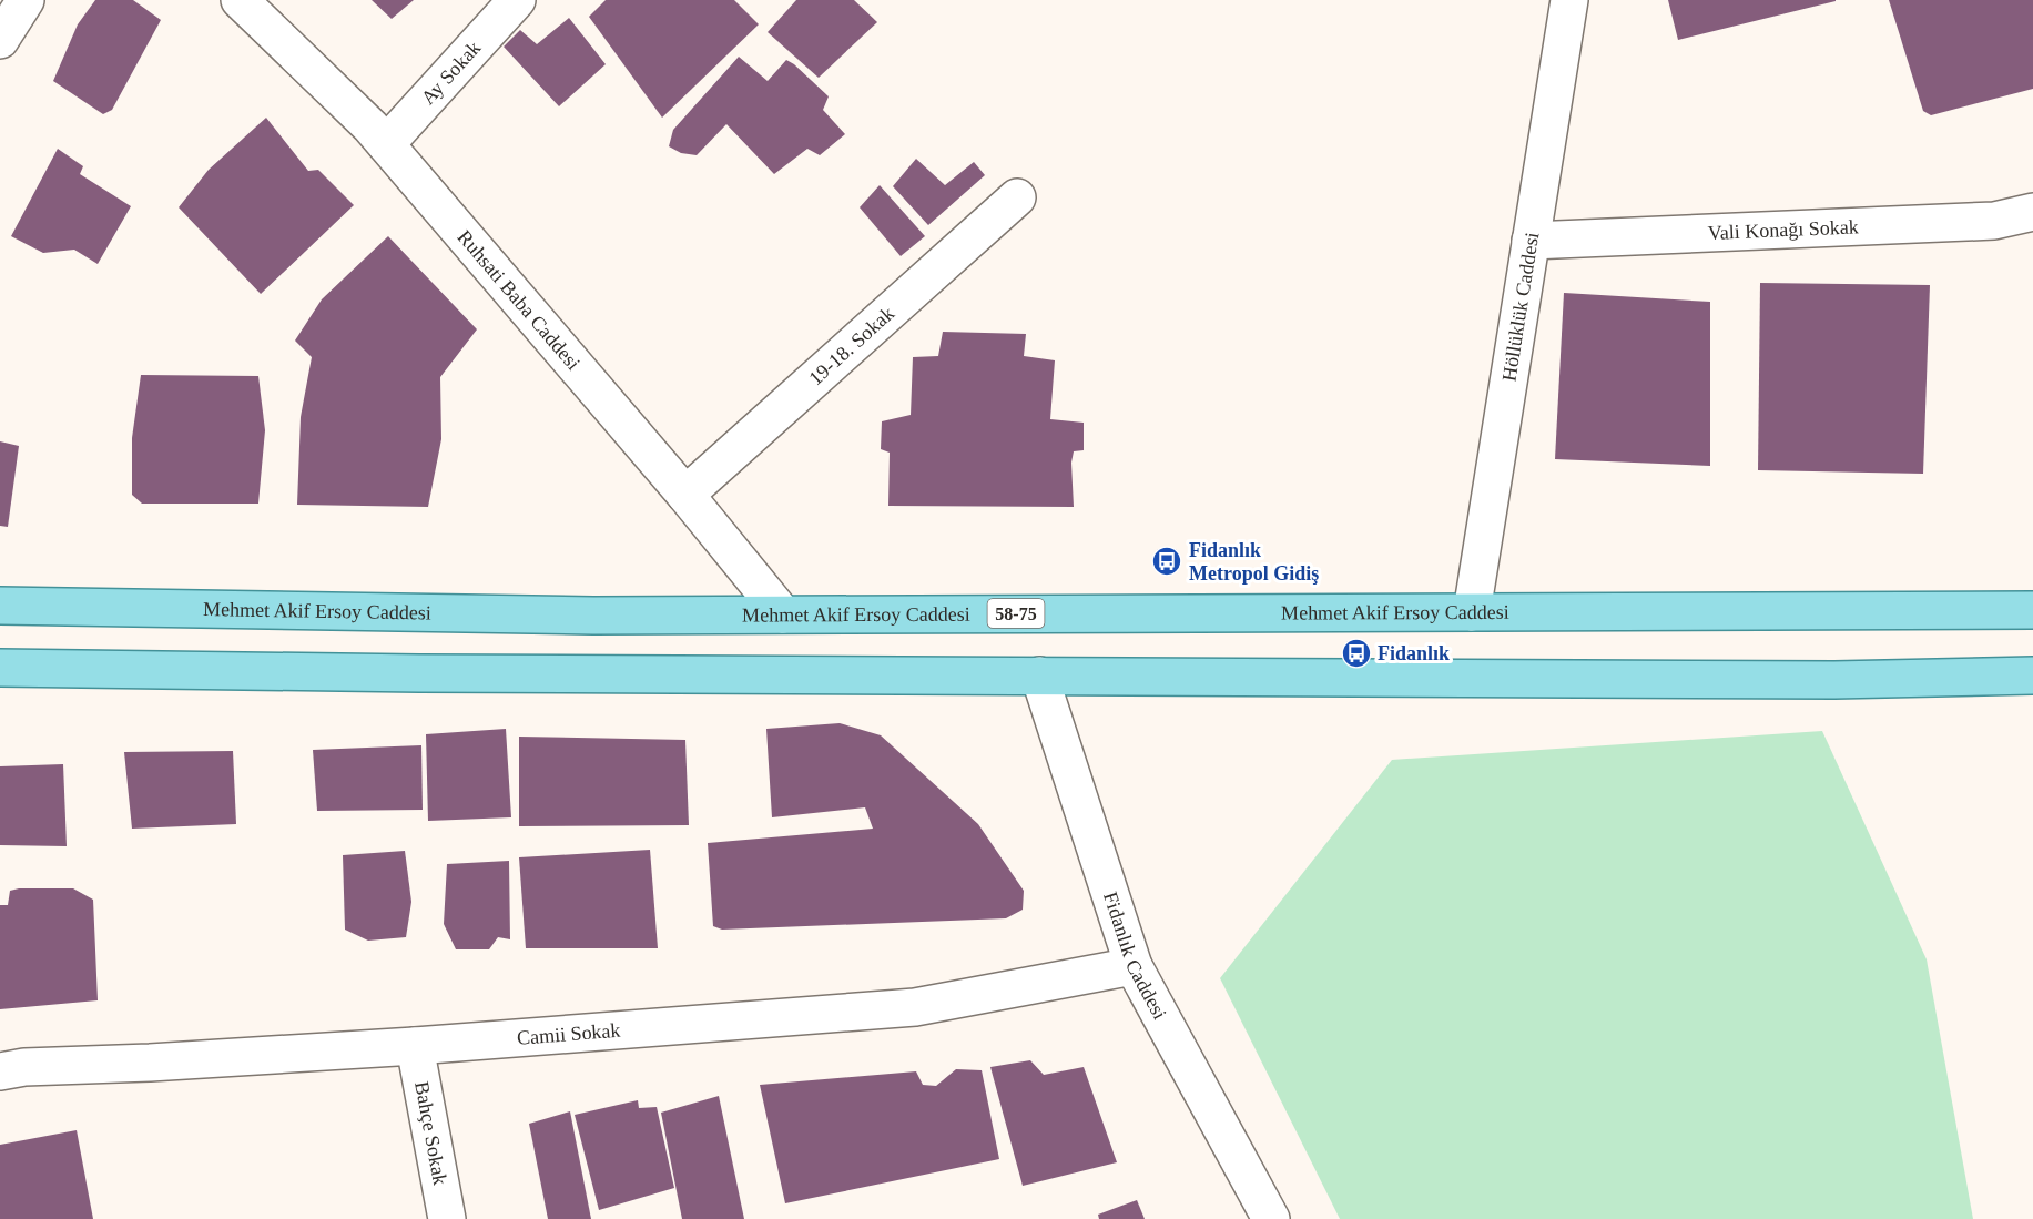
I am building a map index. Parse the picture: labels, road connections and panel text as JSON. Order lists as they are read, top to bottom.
{
  "streets": {
    "main road": ["Mehmet Akif Ersoy Caddesi", "58-75"],
    "street": [
      "Ay Sokak",
      "Vali Konağı Sokak",
      "Ruhsati Baba Caddesi",
      "Höllüklük Caddesi",
      "19-18. Sokak",
      "Fidanlık Caddesi",
      "Camii Sokak",
      "Bahçe Sokak"
    ]
  },
  "crossings": [
    ["Ay Sokak", "Ruhsati Baba Caddesi"],
    ["Vali Konağı Sokak", "Höllüklük Caddesi"],
    ["Ruhsati Baba Caddesi", "19-18. Sokak"],
    ["Ruhsati Baba Caddesi", "Mehmet Akif Ersoy Caddesi"],
    ["Höllüklük Caddesi", "Mehmet Akif Ersoy Caddesi"],
    ["Fidanlık Caddesi", "Camii Sokak"],
    ["Camii Sokak", "Bahçe Sokak"]
  ],
  "places": {
    "bus stop": ["Fidanlık Metropol Gidiş", "Fidanlık"]
  }
}
